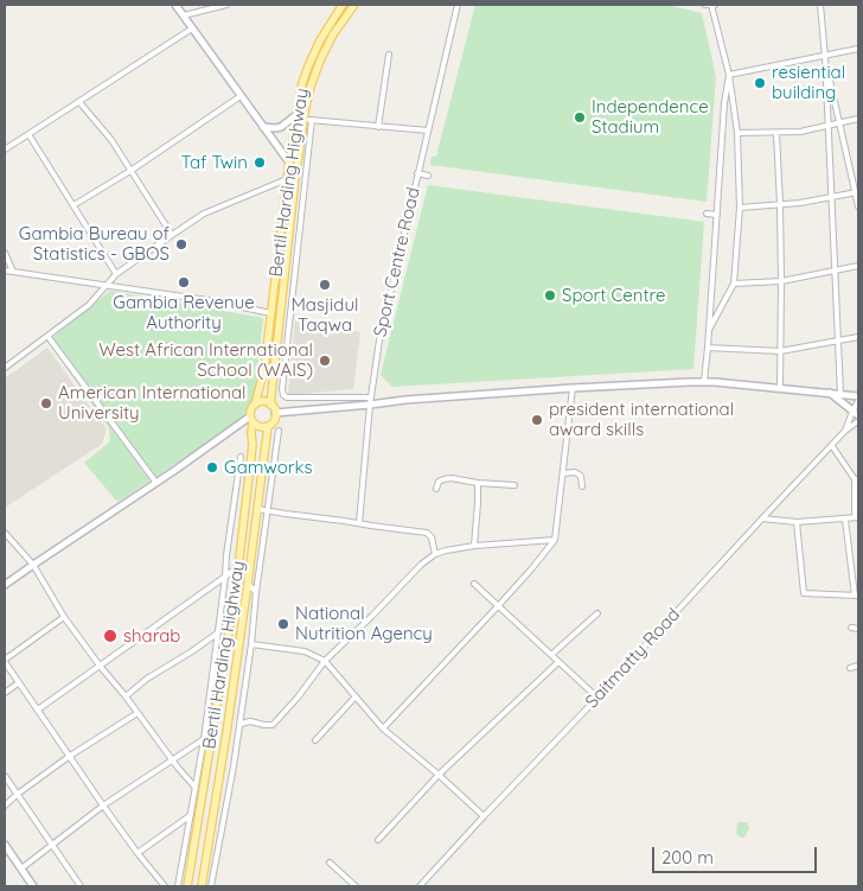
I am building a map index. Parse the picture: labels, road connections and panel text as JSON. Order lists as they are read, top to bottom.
{
  "streets": {
    "main road": ["Bertil Harding Highway"],
    "street": ["Sport Centre Road", "Saitmatty Road"]
  },
  "places": [
    "resiential building",
    "Independence Stadium",
    "Taf Twin",
    "Gambia Bureau of Statistics - GBOS",
    "Gambia Revenue Authority",
    "Masjidul Taqwa",
    "Sport Centre",
    "West African International School (WAIS)",
    "American International University",
    "president international award skills",
    "Gamworks",
    "National Nutrition Agency",
    "sharab"
  ],
  "scale_bar": "200 m"
}
